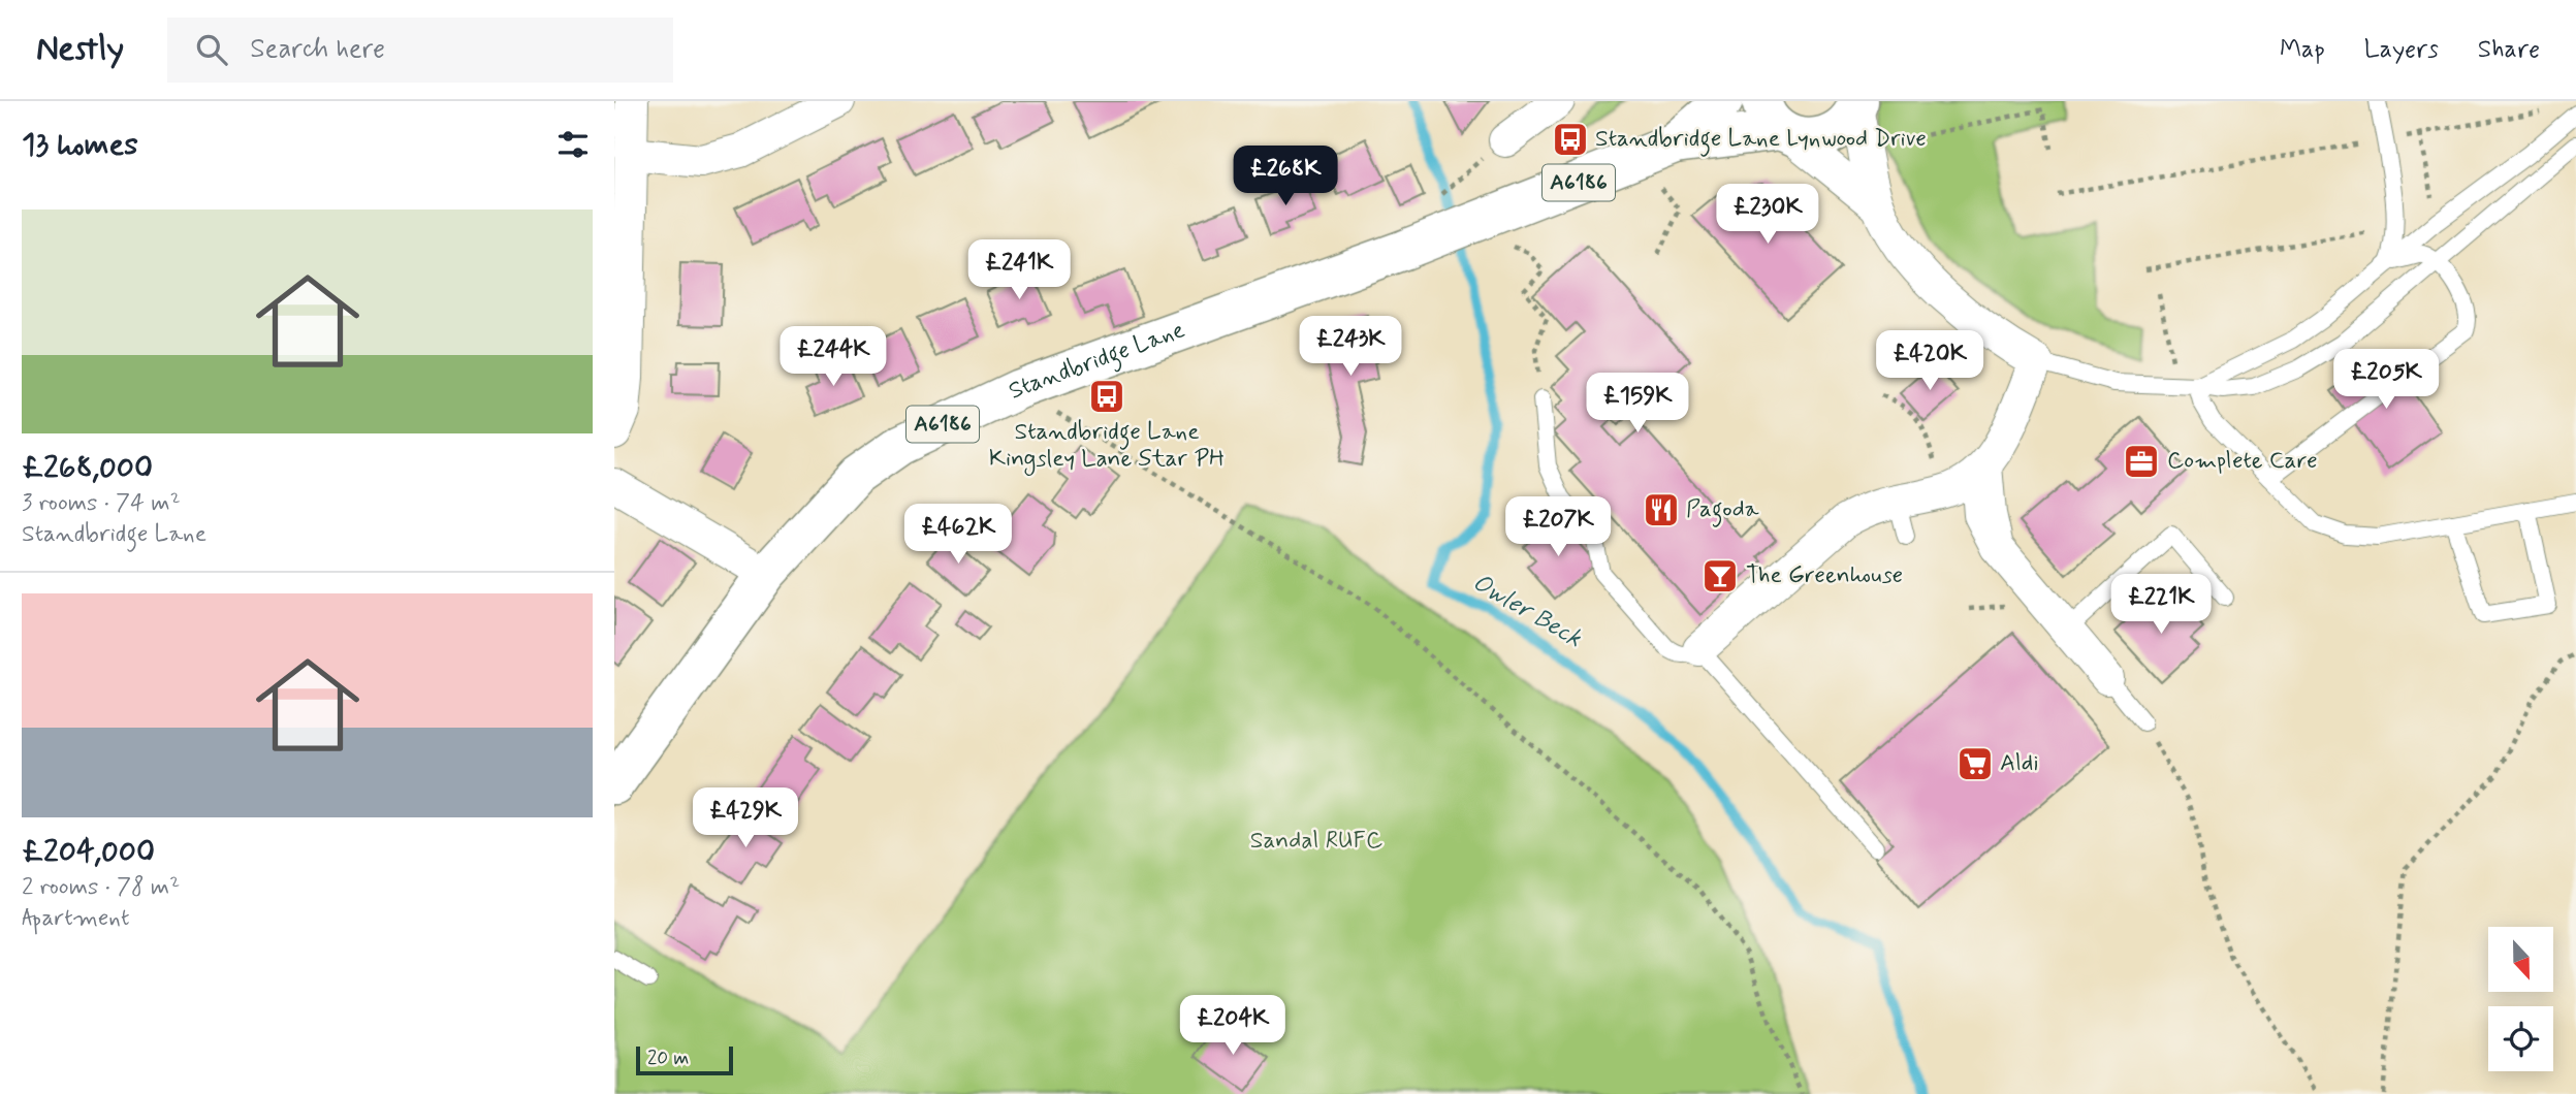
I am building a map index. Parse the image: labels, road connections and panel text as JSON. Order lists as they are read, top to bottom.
{
  "streets": {
    "main road": ["A6186", "Standbridge Lane"]
  },
  "water": ["Owler Beck"],
  "parks": ["Sandal RUFC"],
  "places": {
    "bus stop": ["Standbridge Lane Lynwood Drive", "Standbridge Lane Kingsley Lane Star PH"],
    "office": ["Complete Care"],
    "restaurant": ["Pagoda"],
    "bar": ["The Greenhouse"],
    "supermarket": ["Aldi"]
  },
  "scale_bar": "20 m",
  "north": "bottom",
  "page": {
    "header": "Nestly",
    "search": "Search here",
    "nav": ["Map", "Layers", "Share"],
    "heading": "13 homes",
    "price": [
      "£268K",
      "£230K",
      "£241K",
      "£243K",
      "£244K",
      "£420K",
      "£205K",
      "£159K",
      "£207K",
      "£462K",
      "£221K",
      "£429K",
      "£204K"
    ],
    "list": [
      {
        "name": "£268,000",
        "note": "3 rooms · 74 m² · Standbridge Lane"
      },
      {
        "name": "£204,000",
        "note": "2 rooms · 78 m² · Apartment"
      }
    ],
    "scale": "20 m"
  }
}
